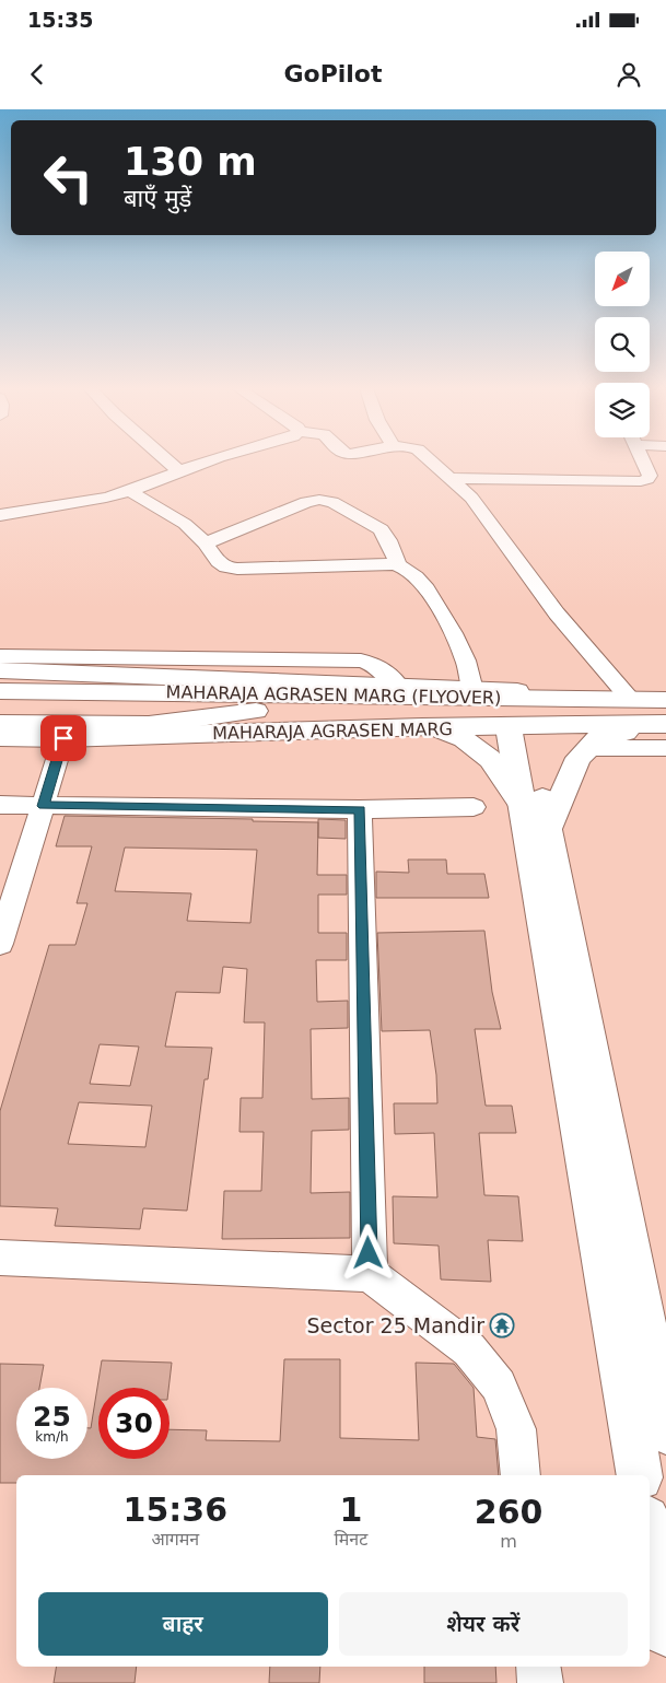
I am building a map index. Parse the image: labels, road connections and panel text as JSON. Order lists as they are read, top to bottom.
{
  "streets": {
    "main road": ["MAHARAJA AGRASEN MARG (FLYOVER)", "MAHARAJA AGRASEN MARG"]
  },
  "crossings": [
    ["MAHARAJA AGRASEN MARG (FLYOVER)", "MAHARAJA AGRASEN MARG"]
  ],
  "places": {
    "temple": ["Sector 25 Mandir"]
  },
  "north": "bottom left",
  "page": {
    "status": "15:35",
    "header": "GoPilot",
    "turn": ["130 m", "बाएँ मुड़ें"],
    "speed": "25 km/h",
    "limit": "30",
    "eta": [
      "15:36",
      "आगमन",
      "1",
      "मिनट",
      "260",
      "m"
    ],
    "buttons": ["बाहर", "शेयर करें"]
  }
}
